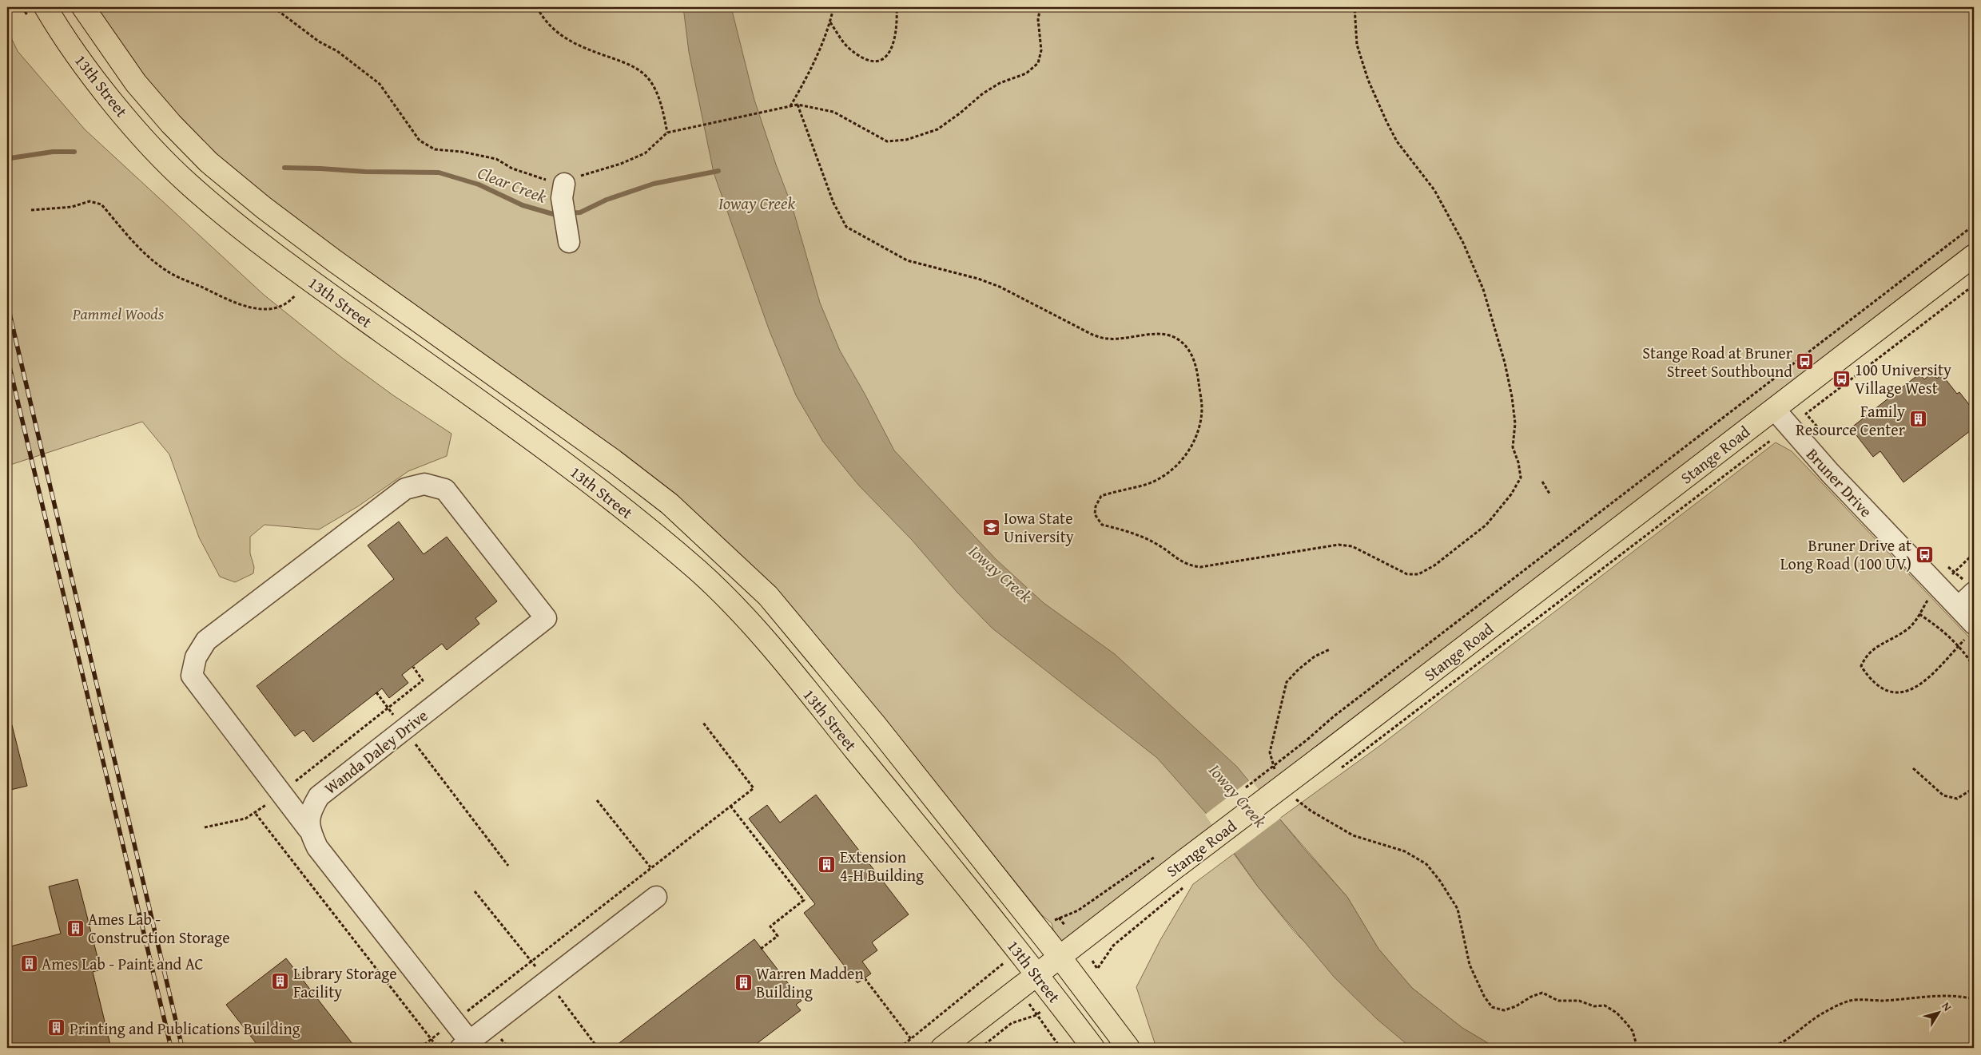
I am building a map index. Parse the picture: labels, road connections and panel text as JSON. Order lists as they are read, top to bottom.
{
  "streets": {
    "main road": ["13th Street", "Stange Road"],
    "street": ["Bruner Drive", "Wanda Daley Drive"]
  },
  "crossings": [
    ["13th Street", "Stange Road"],
    ["Stange Road", "Bruner Drive"]
  ],
  "water": ["Clear Creek", "Ioway Creek"],
  "parks": ["Pammel Woods"],
  "places": {
    "bus stop": ["Stange Road at Bruner Street Southbound", "100 University Village West", "Bruner Drive at Long Road (100 UV)"],
    "building": [
      "Family Resource Center",
      "Extension 4-H Building",
      "Ames Lab - Construction Storage",
      "Ames Lab - Paint and AC",
      "Library Storage Facility",
      "Warren Madden Building",
      "Printing and Publications Building"
    ],
    "school or university": ["Iowa State University"]
  },
  "north": "top right"
}
